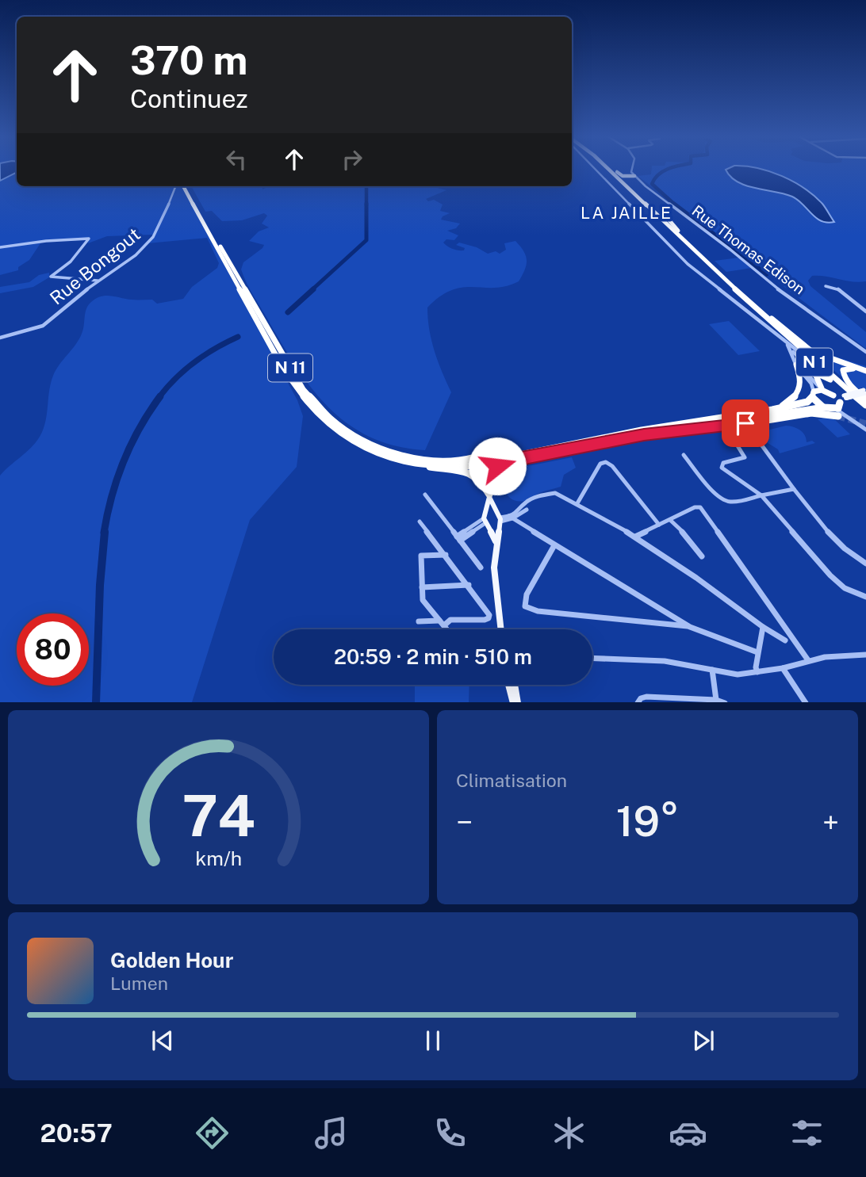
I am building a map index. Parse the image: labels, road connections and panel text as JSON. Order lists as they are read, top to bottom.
{
  "streets": {
    "highway": ["N 1", "N 11"],
    "street": ["Rue Thomas Edison", "Rue Bongout"]
  },
  "districts": ["LA JAILLE"],
  "page": {
    "turn": ["370 m", "Continuez"],
    "limit": "80",
    "trip": "20:59 · 2 min · 510 m",
    "tile": "Climatisation",
    "heat": ["−", "19°", "+"],
    "song": ["Golden Hour", "Lumen"],
    "tabs": "20:57",
    "gauge": ["74", "km/h"]
  }
}
